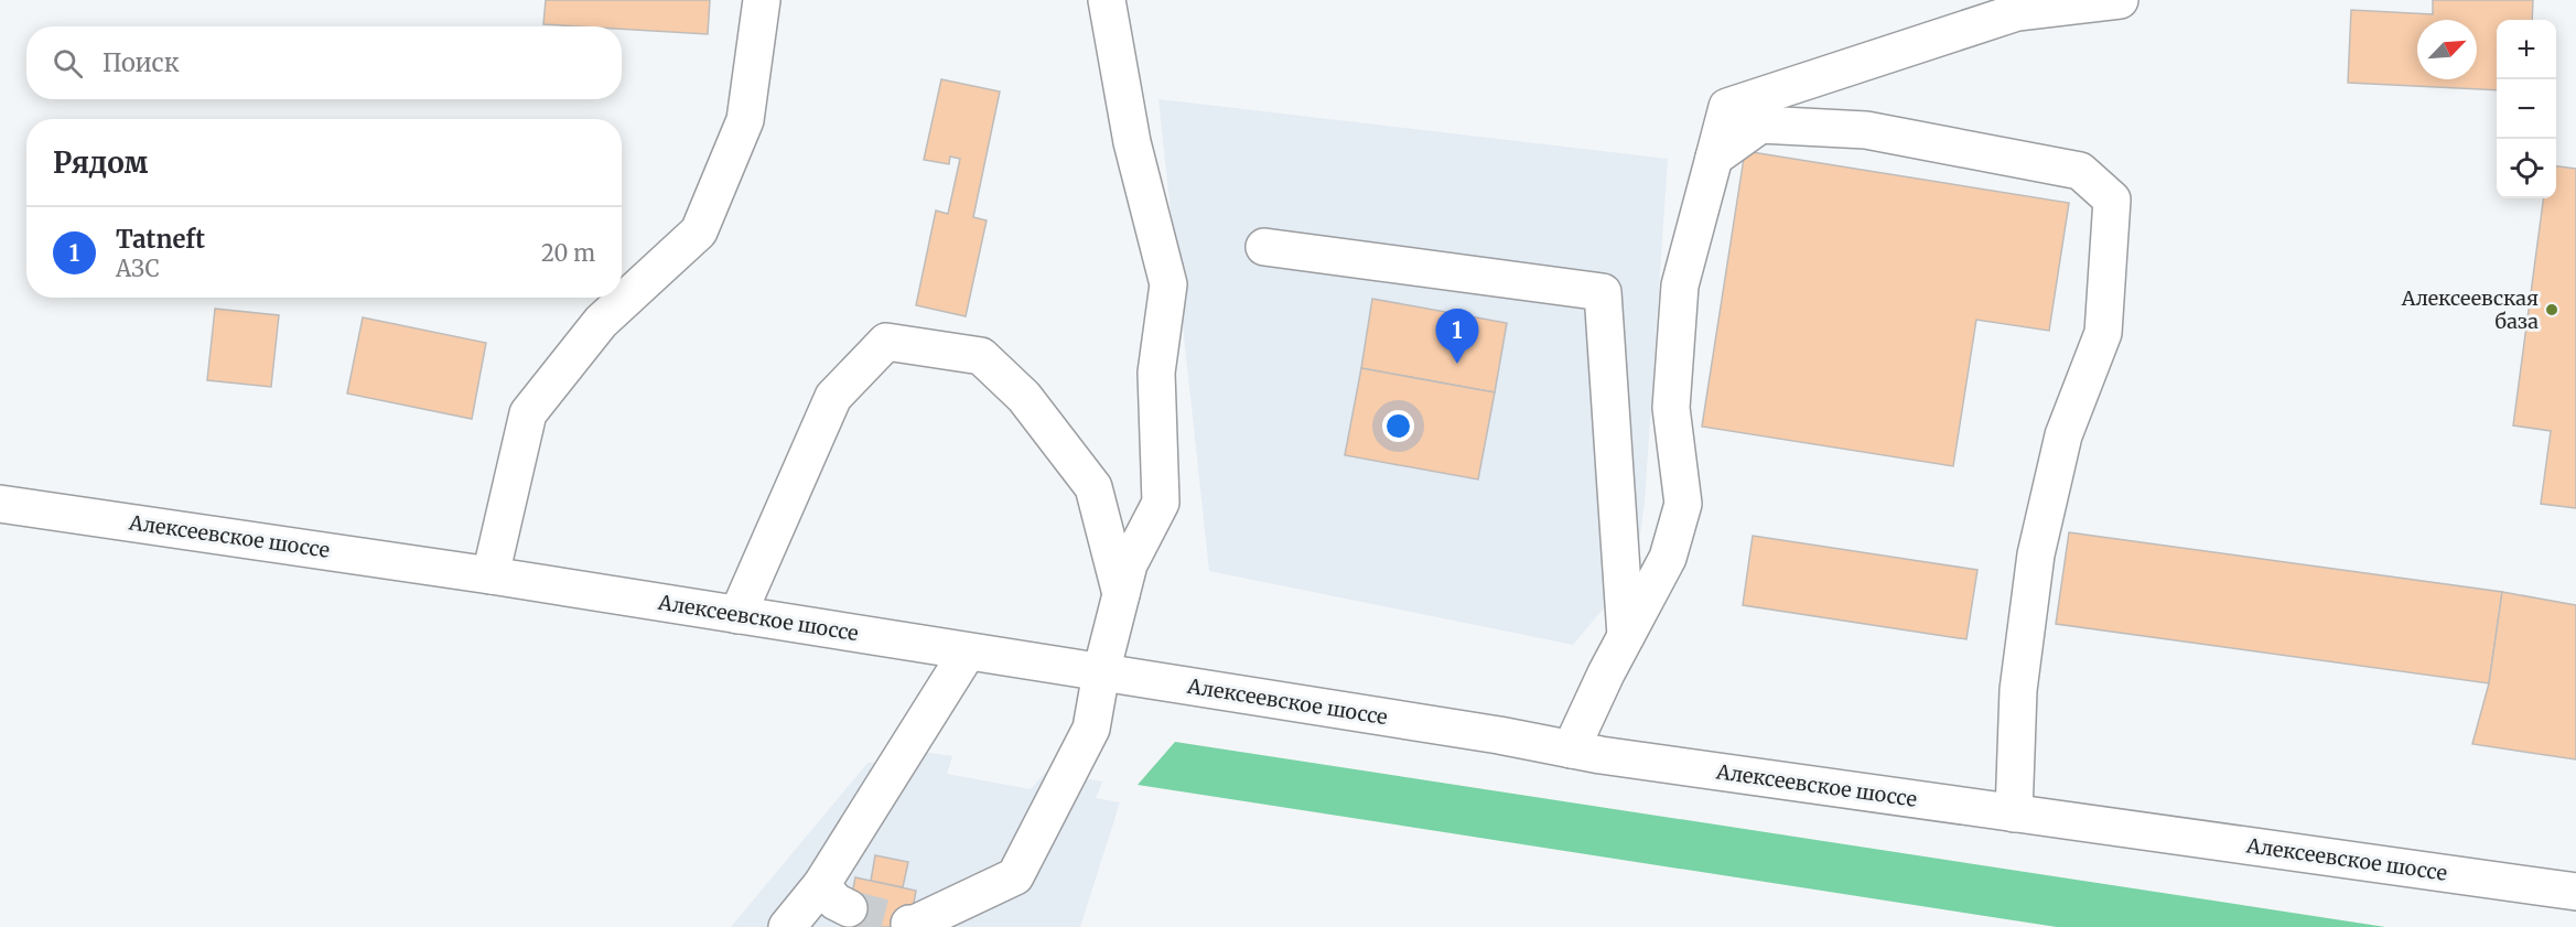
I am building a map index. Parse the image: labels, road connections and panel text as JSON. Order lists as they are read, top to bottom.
{
  "streets": {
    "street": ["Алексеевское шоссе"]
  },
  "places": ["Алексеевская база"],
  "north": "top right",
  "page": {
    "map_buttons": ["+", "−"],
    "search": "Поиск",
    "heading": "Рядом",
    "list": [
      {
        "mark": "1",
        "name": "Tatneft",
        "note": "АЗС",
        "value": "20 m"
      }
    ],
    "pins": "1"
  }
}
